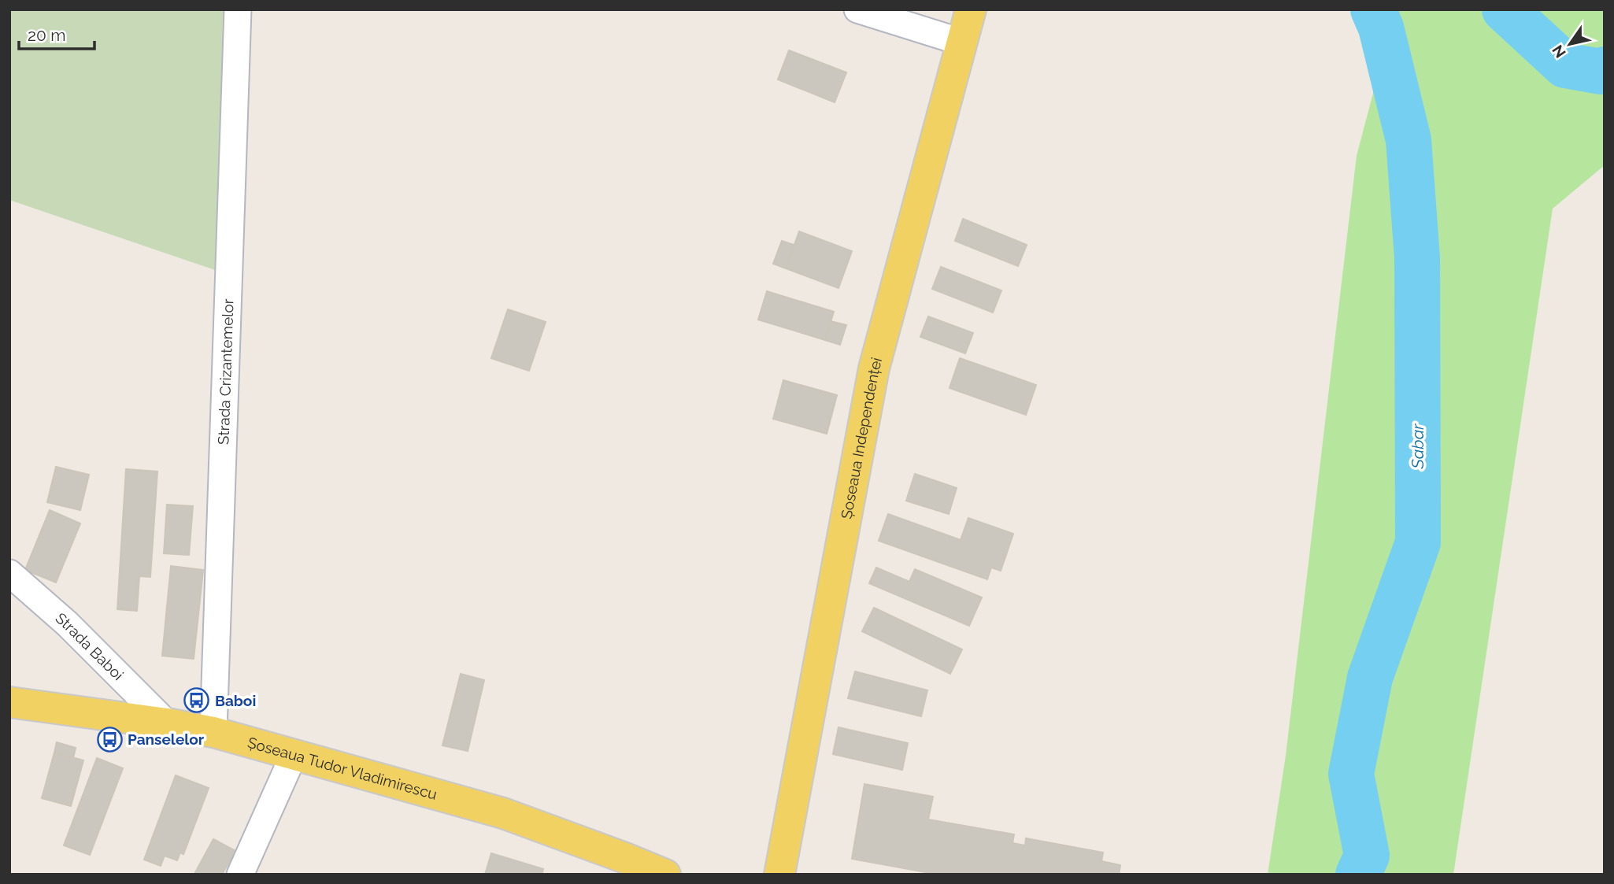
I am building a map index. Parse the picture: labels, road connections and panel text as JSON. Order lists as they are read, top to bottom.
{
  "streets": {
    "main road": ["Șoseaua Independenței", "Șoseaua Tudor Vladimirescu"],
    "street": ["Strada Crizantemelor", "Strada Baboi"]
  },
  "crossings": [
    ["Strada Crizantemelor", "Șoseaua Tudor Vladimirescu"],
    ["Strada Baboi", "Șoseaua Tudor Vladimirescu"]
  ],
  "water": ["Sabar"],
  "places": {
    "bus stop": ["Baboi", "Panselelor"]
  },
  "scale_bar": "20 m",
  "north": "bottom left"
}
